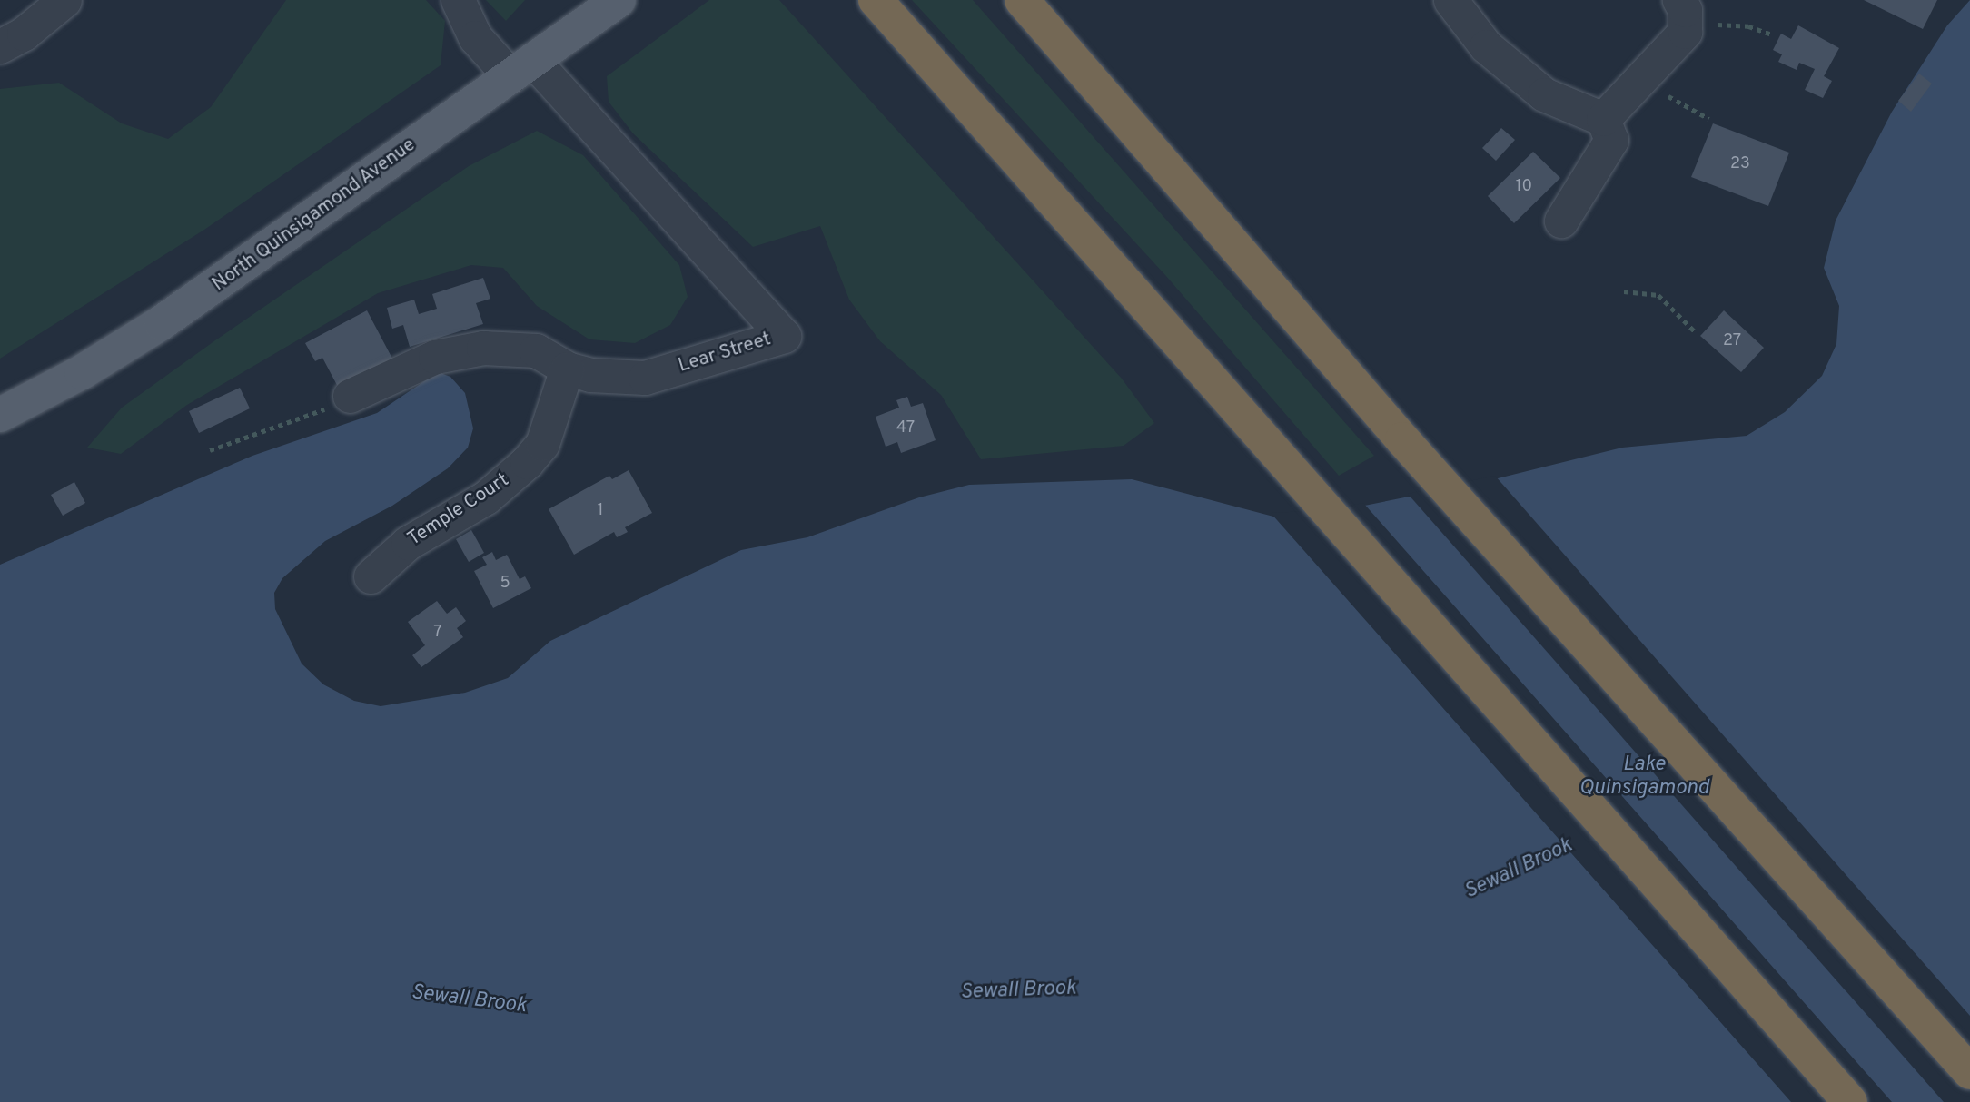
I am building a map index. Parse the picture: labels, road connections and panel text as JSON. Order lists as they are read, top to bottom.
{
  "streets": {
    "main road": ["North Quinsigamond Avenue"],
    "street": ["Lear Street", "Temple Court"]
  },
  "crossings": [
    ["North Quinsigamond Avenue", "Lear Street"],
    ["Lear Street", "Temple Court"]
  ],
  "water": ["Lake Quinsigamond", "Sewall Brook"],
  "house_numbers": [
    "23",
    "10",
    "27",
    "47",
    "1",
    "5",
    "7"
  ]
}
